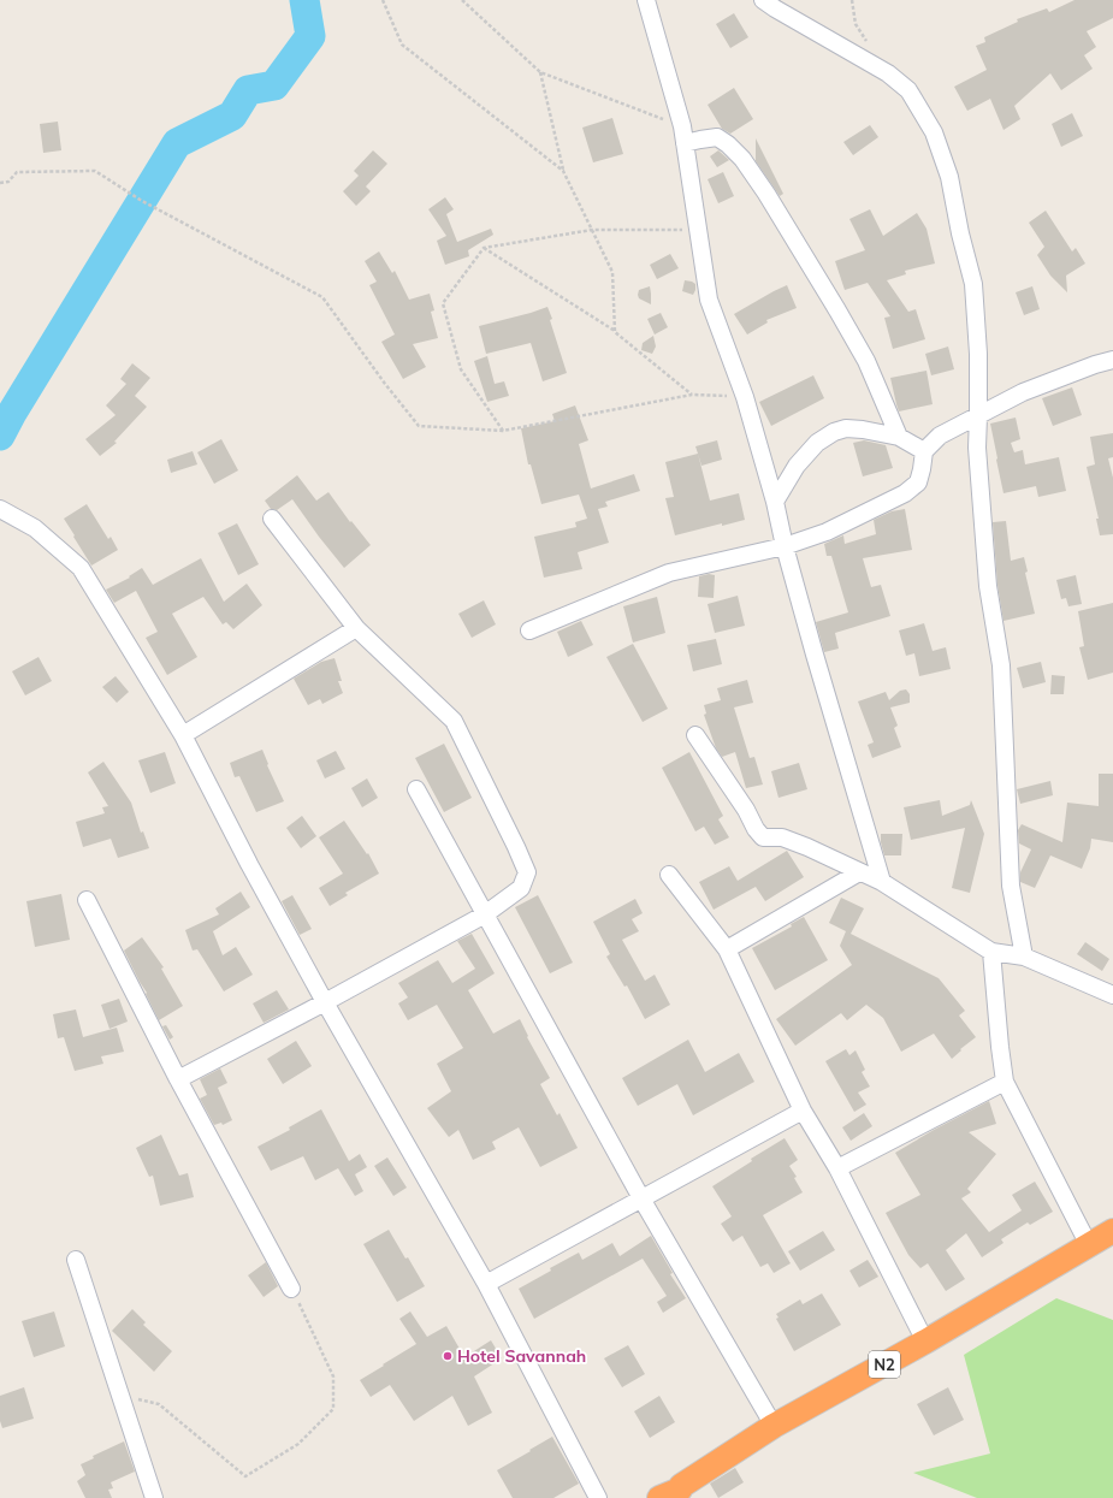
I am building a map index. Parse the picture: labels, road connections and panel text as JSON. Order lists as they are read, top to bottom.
{
  "streets": {
    "highway": ["N2"]
  },
  "places": ["Hotel Savannah"]
}
